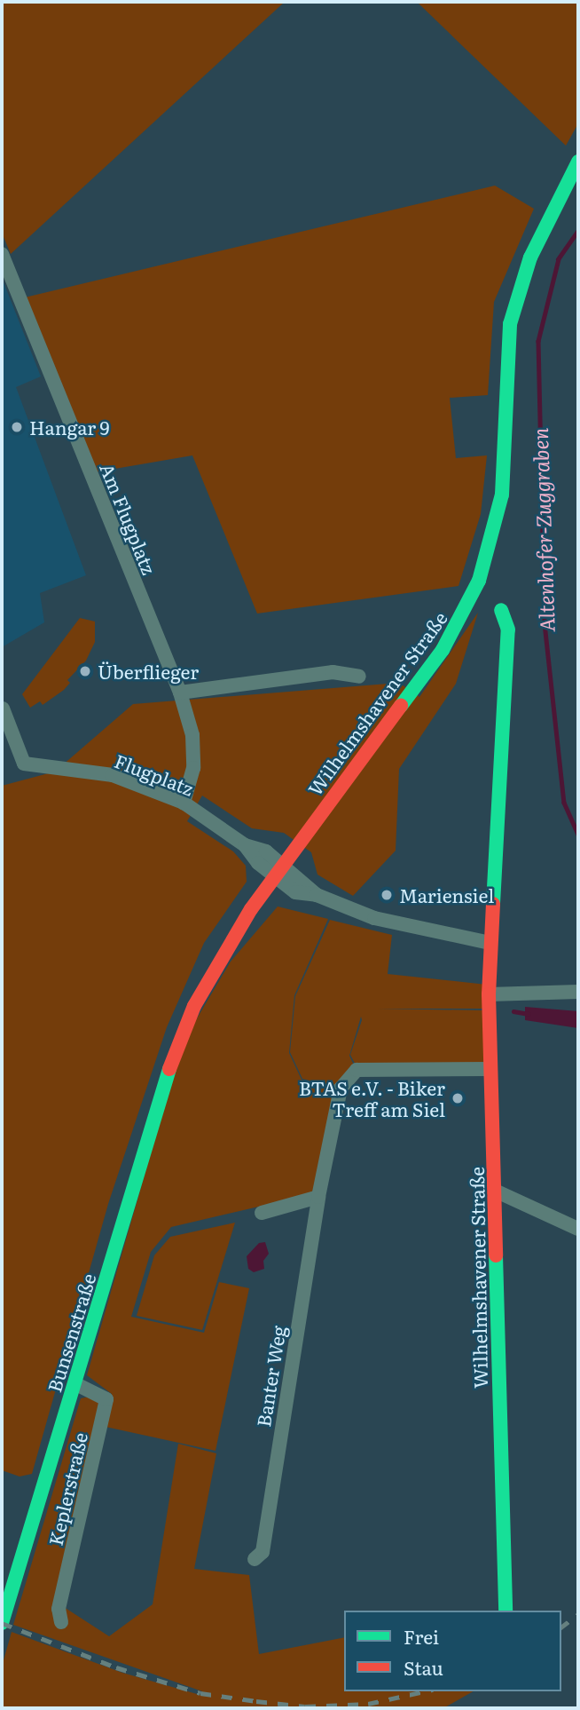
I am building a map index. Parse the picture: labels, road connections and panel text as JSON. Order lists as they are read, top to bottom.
{
  "streets": {
    "street": [
      "Am Flugplatz",
      "Wilhelmshavener Straße",
      "Flugplatz",
      "Bunsenstraße",
      "Banter Weg",
      "Keplerstraße"
    ]
  },
  "crossings": [
    ["Am Flugplatz", "Flugplatz"],
    ["Wilhelmshavener Straße", "Flugplatz"],
    ["Wilhelmshavener Straße", "Bunsenstraße"],
    ["Wilhelmshavener Straße", "Banter Weg"],
    ["Bunsenstraße", "Keplerstraße"]
  ],
  "water": ["Altenhofer-Zuggraben"],
  "places": [
    "Hangar 9",
    "Überflieger",
    "Mariensiel",
    "BTAS e.V. - Biker Treff am Siel"
  ],
  "legend": ["Frei", "Stau"]
}
